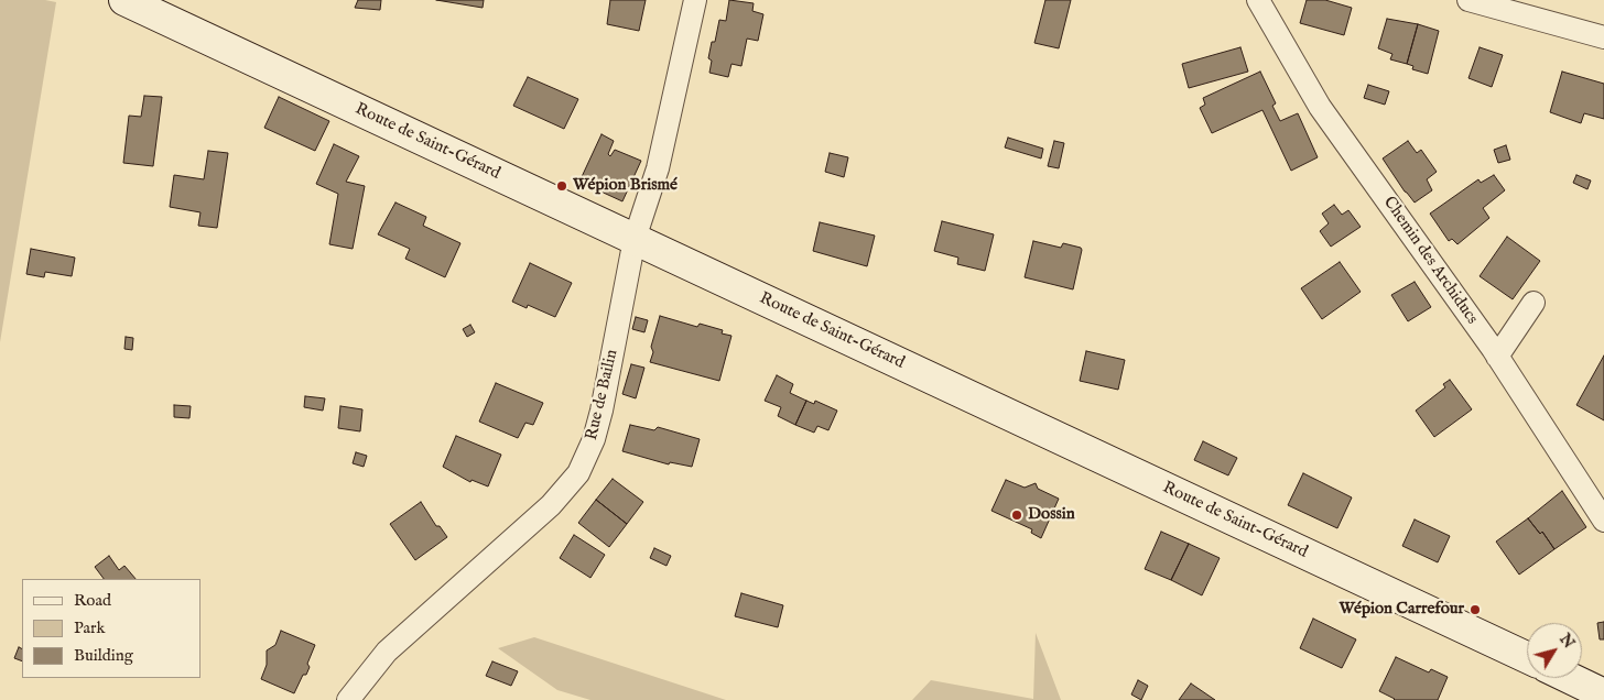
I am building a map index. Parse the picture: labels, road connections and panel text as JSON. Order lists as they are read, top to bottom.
{
  "streets": {
    "main road": ["Route de Saint-Gérard"],
    "street": ["Chemin des Archiducs", "Rue de Bailin"]
  },
  "crossings": [
    ["Route de Saint-Gérard", "Rue de Bailin"]
  ],
  "places": ["Wépion Brismé", "Dossin", "Wépion Carrefour"],
  "legend": ["Road", "Park", "Building"],
  "north": "top right"
}
